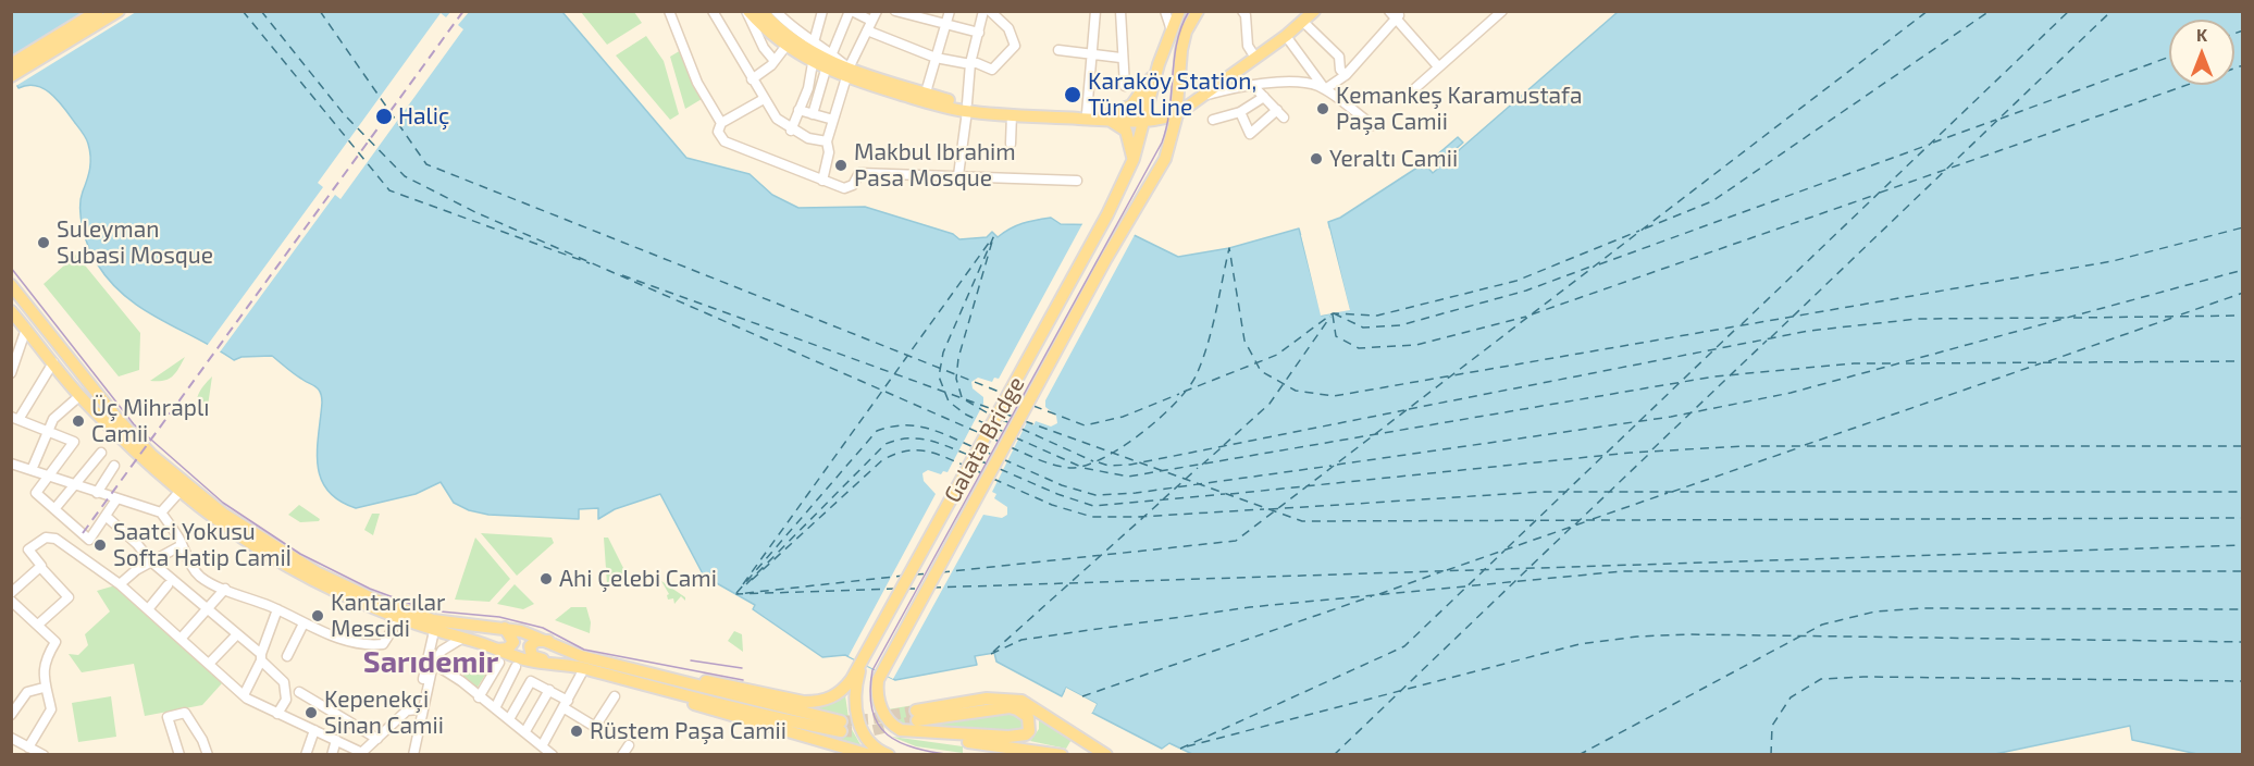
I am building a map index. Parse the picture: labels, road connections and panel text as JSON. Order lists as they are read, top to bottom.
{
  "streets": {
    "main road": ["Galata Bridge"]
  },
  "districts": ["Sarıdemir"],
  "places": [
    "Karaköy Station, Tünel Line",
    "Kemankeş Karamustafa Paşa Camii",
    "Haliç",
    "Yeraltı Camii",
    "Makbul Ibrahim Pasa Mosque",
    "Suleyman Subasi Mosque",
    "Üç Mihraplı Camii",
    "Saatci Yokusu Softa Hatip Camiİ",
    "Ahi Çelebi Cami",
    "Kantarcılar Mescidi",
    "Kepenekçi Sinan Camii",
    "Rüstem Paşa Camii"
  ],
  "north": "top"
}
